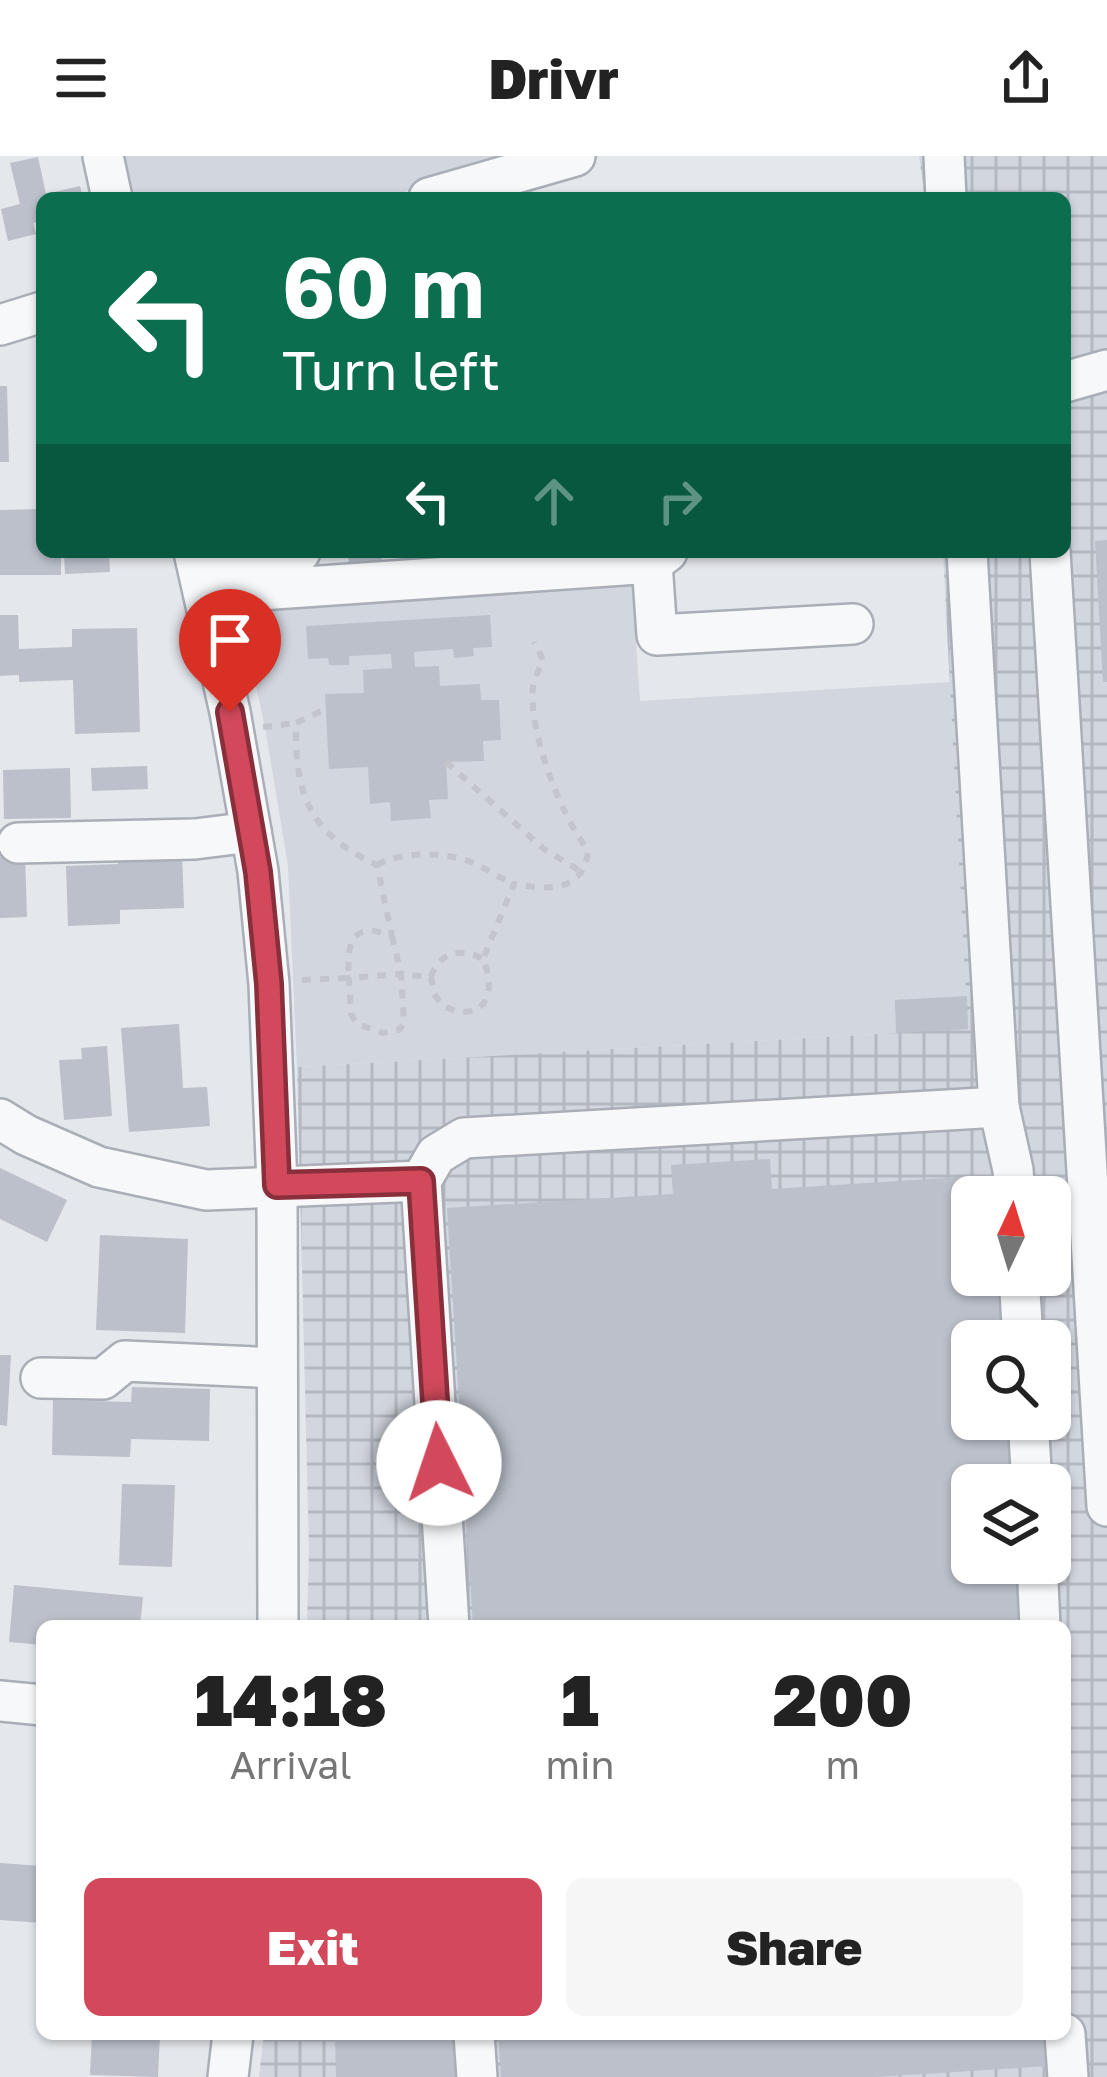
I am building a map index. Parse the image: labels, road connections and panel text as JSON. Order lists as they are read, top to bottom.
{
  "north": "top",
  "page": {
    "header": "Drivr",
    "turn": ["60 m", "Turn left"],
    "eta": [
      "14:18",
      "Arrival",
      "1",
      "min",
      "200",
      "m"
    ],
    "buttons": ["Exit", "Share"]
  }
}
